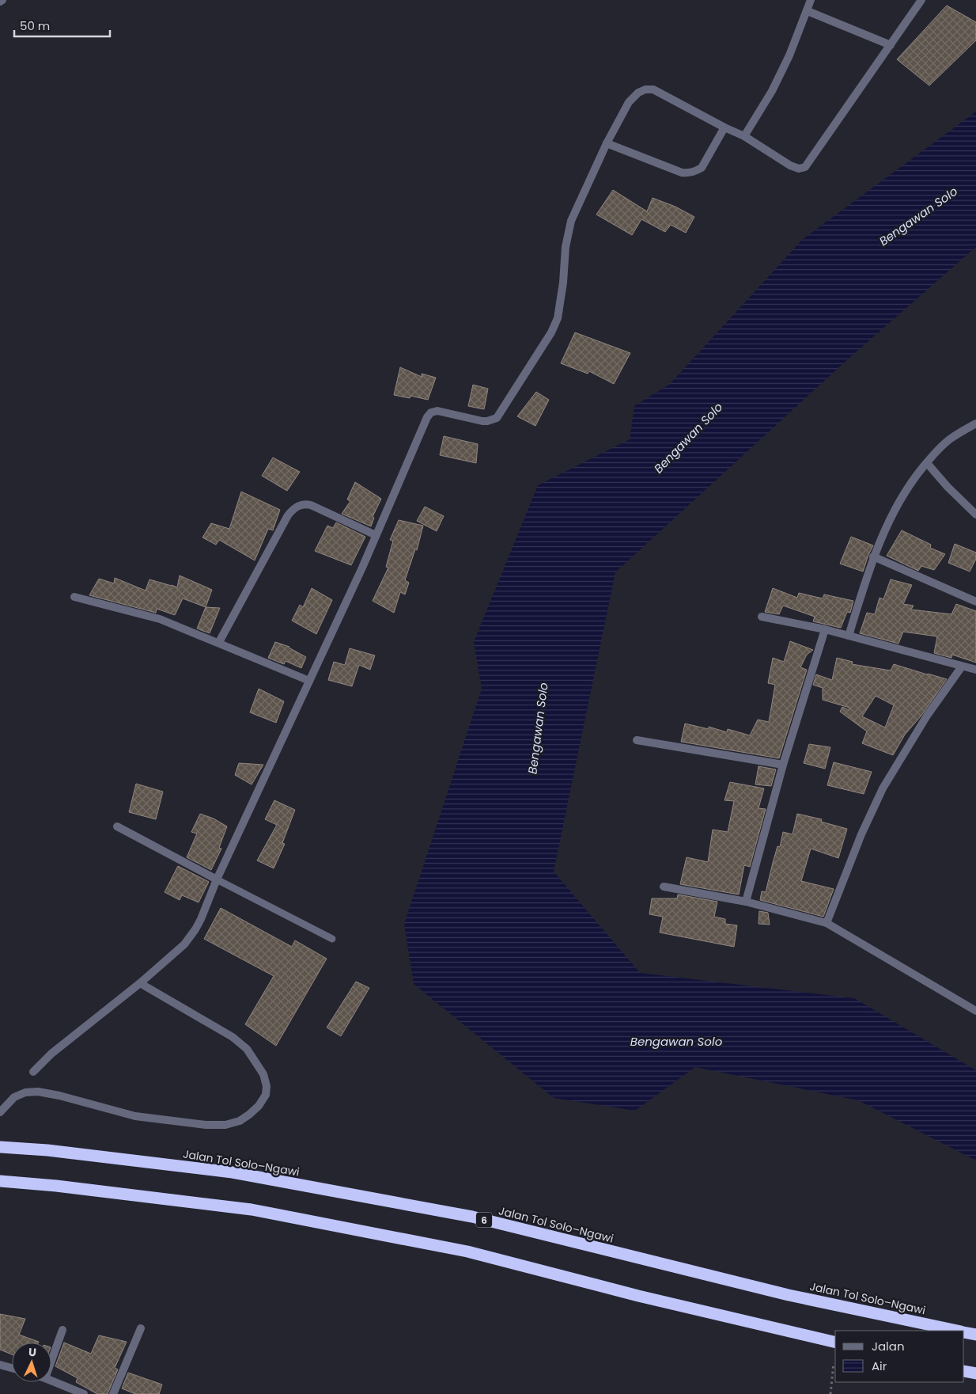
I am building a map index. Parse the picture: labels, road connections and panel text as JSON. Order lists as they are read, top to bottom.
{
  "streets": {
    "highway": ["Jalan Tol Solo–Ngawi", "6"]
  },
  "water": ["Bengawan Solo"],
  "legend": ["Jalan", "Air"],
  "scale_bar": "50 m",
  "north": "top"
}
